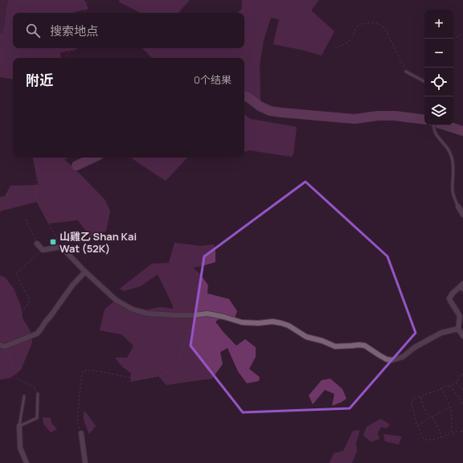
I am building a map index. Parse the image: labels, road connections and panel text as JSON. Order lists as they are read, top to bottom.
{
  "places": {
    "transit": ["山雞乙 Shan Kai Wat (52K)"]
  },
  "page": {
    "map_buttons": ["+", "−"],
    "search": "搜索地点",
    "heading": ["附近", "0个结果"]
  }
}
